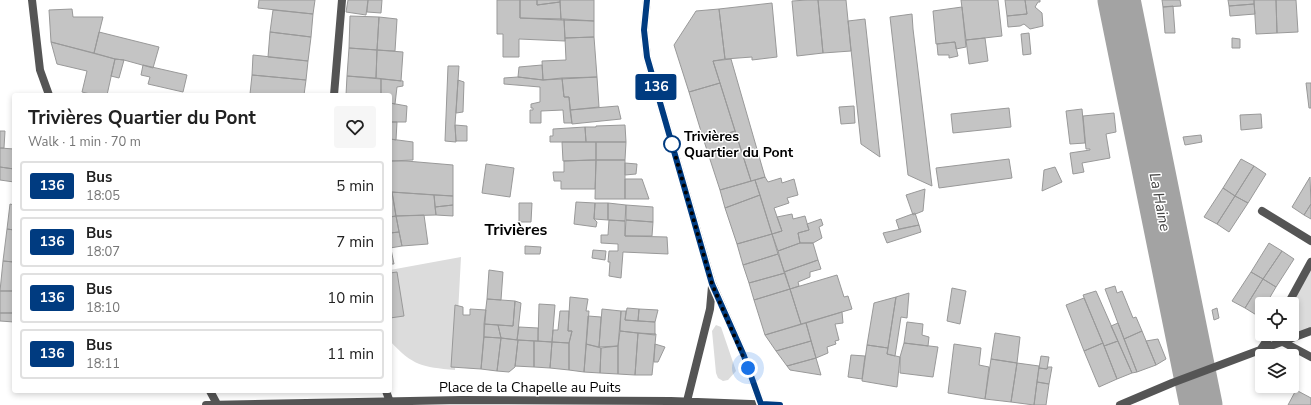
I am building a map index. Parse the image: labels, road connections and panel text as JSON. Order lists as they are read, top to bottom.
{
  "streets": {
    "street": ["Place de la Chapelle au Puits"]
  },
  "districts": ["Trivières"],
  "water": ["La Haine"],
  "places": ["Trivières Quartier du Pont"],
  "lines": ["bus line 136"],
  "page": {
    "on_map": "136",
    "heading": ["Trivières Quartier du Pont", "Walk · 1 min · 70 m"],
    "list": [
      {
        "mark": "136",
        "name": "Bus",
        "note": "18:05",
        "value": "5 min"
      },
      {
        "mark": "136",
        "name": "Bus",
        "note": "18:07",
        "value": "7 min"
      },
      {
        "mark": "136",
        "name": "Bus",
        "note": "18:10",
        "value": "10 min"
      },
      {
        "mark": "136",
        "name": "Bus",
        "note": "18:11",
        "value": "11 min"
      }
    ]
  }
}
